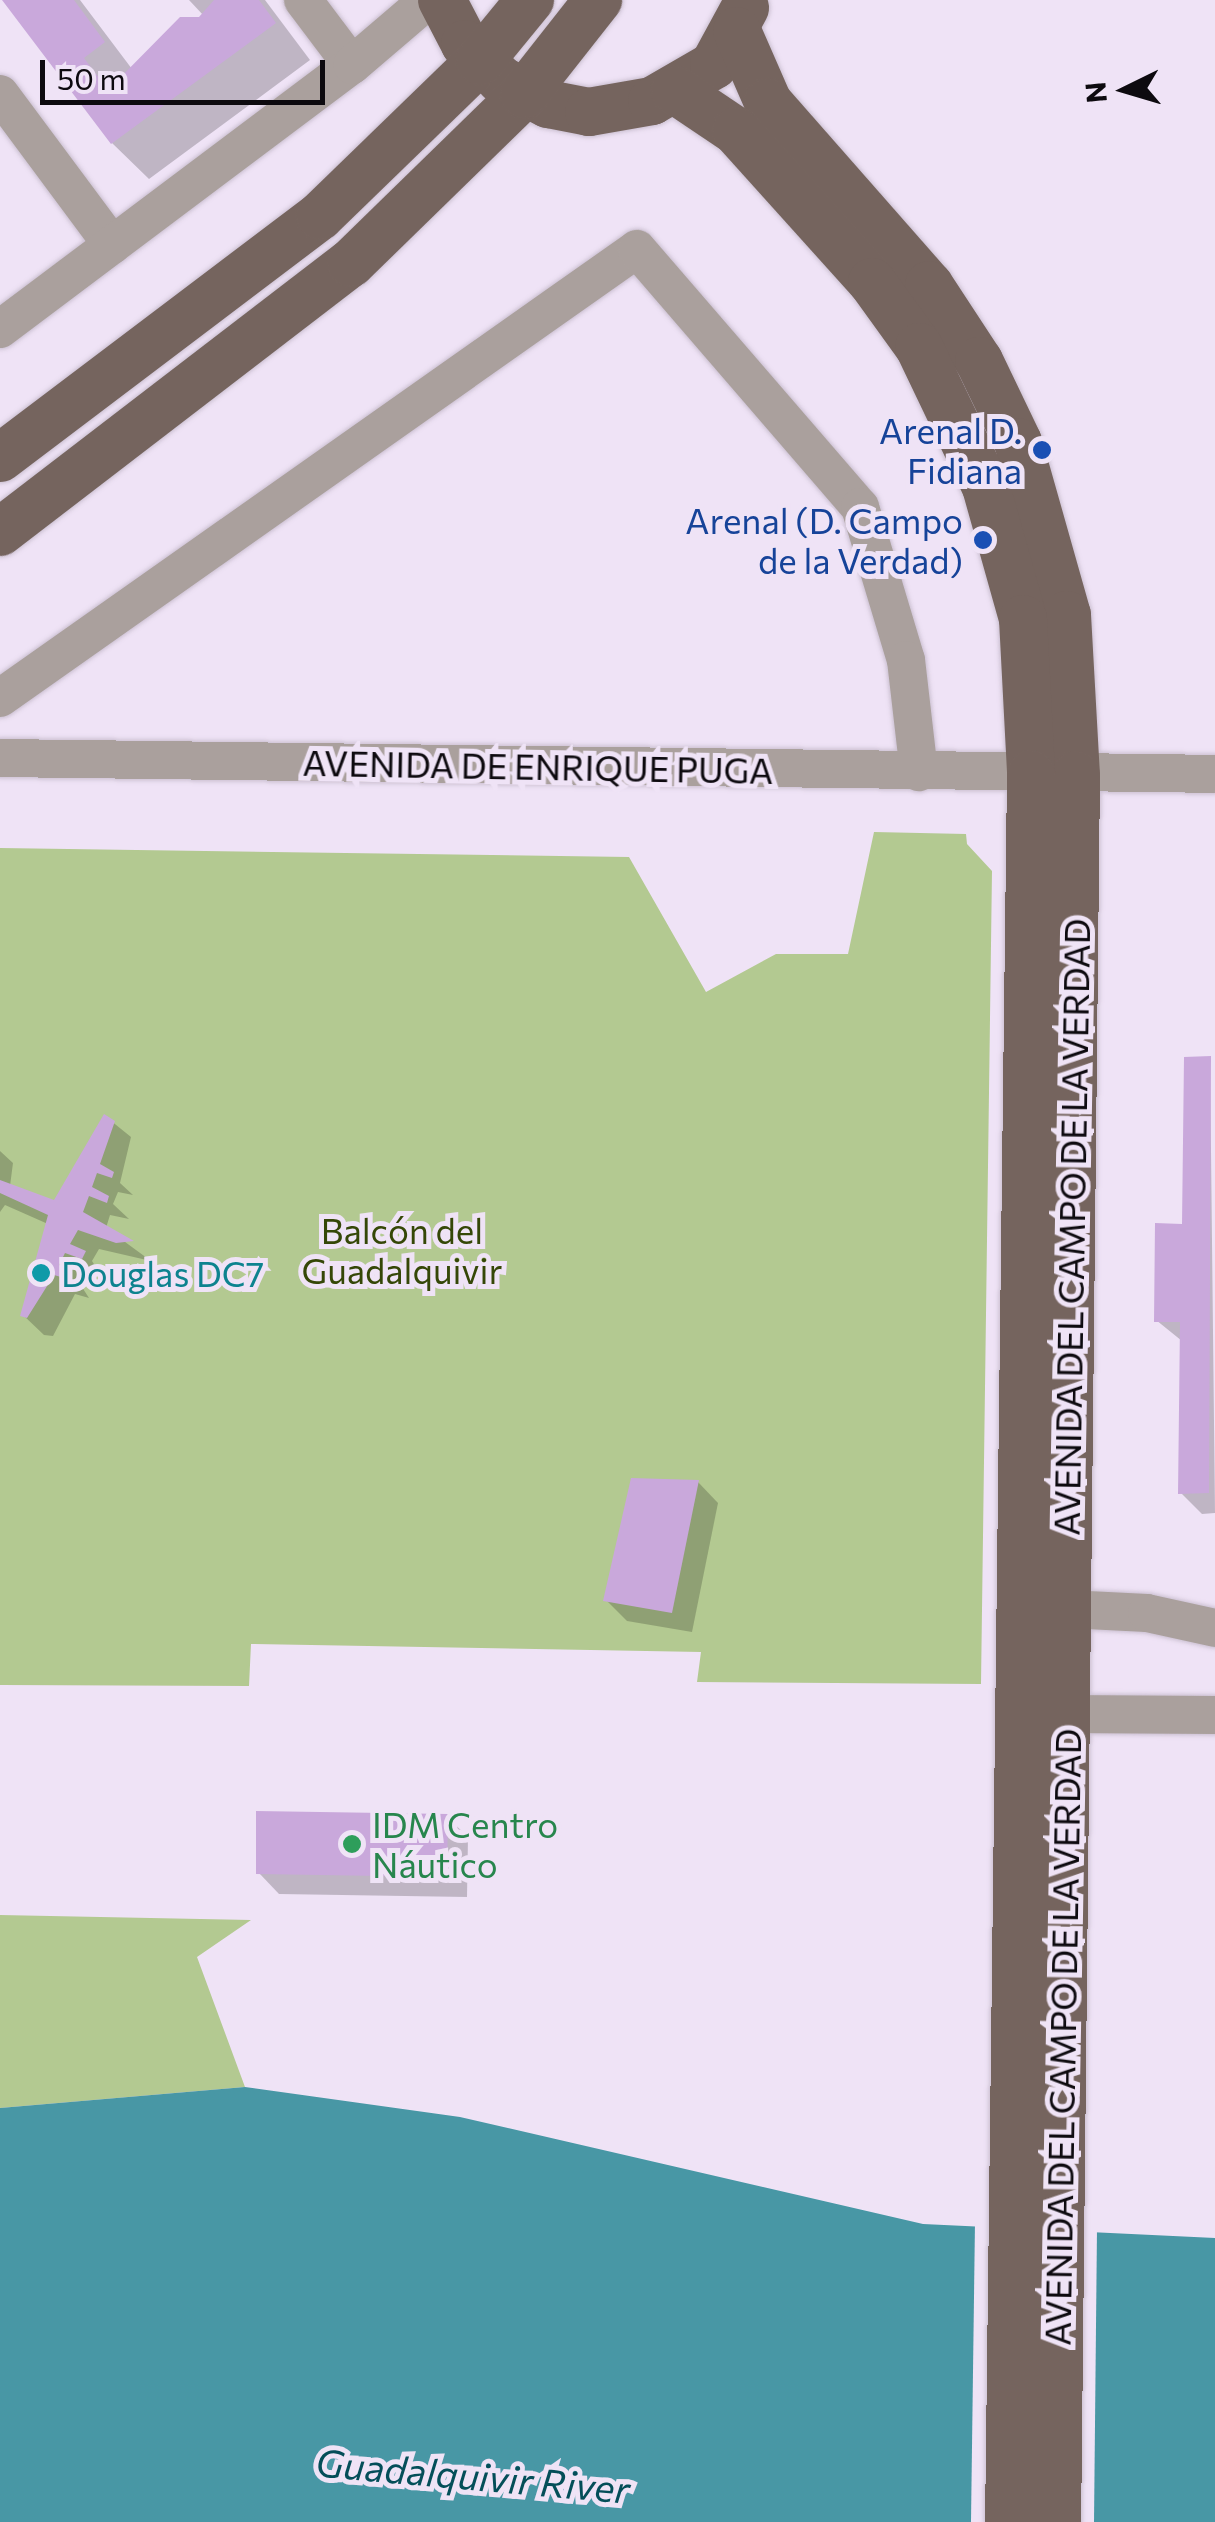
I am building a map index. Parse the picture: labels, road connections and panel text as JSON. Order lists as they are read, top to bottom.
{
  "streets": {
    "main road": ["AVENIDA DEL CAMPO DE LA VERDAD"],
    "street": ["AVENIDA DE ENRIQUE PUGA"]
  },
  "crossings": [
    ["AVENIDA DE ENRIQUE PUGA", "AVENIDA DEL CAMPO DE LA VERDAD"]
  ],
  "water": ["Guadalquivir River"],
  "parks": ["Balcón del Guadalquivir"],
  "places": [
    "Arenal D. Fidiana",
    "Arenal (D. Campo de la Verdad)",
    "Douglas DC7",
    "IDM Centro Náutico"
  ],
  "scale_bar": "50 m",
  "north": "left"
}
